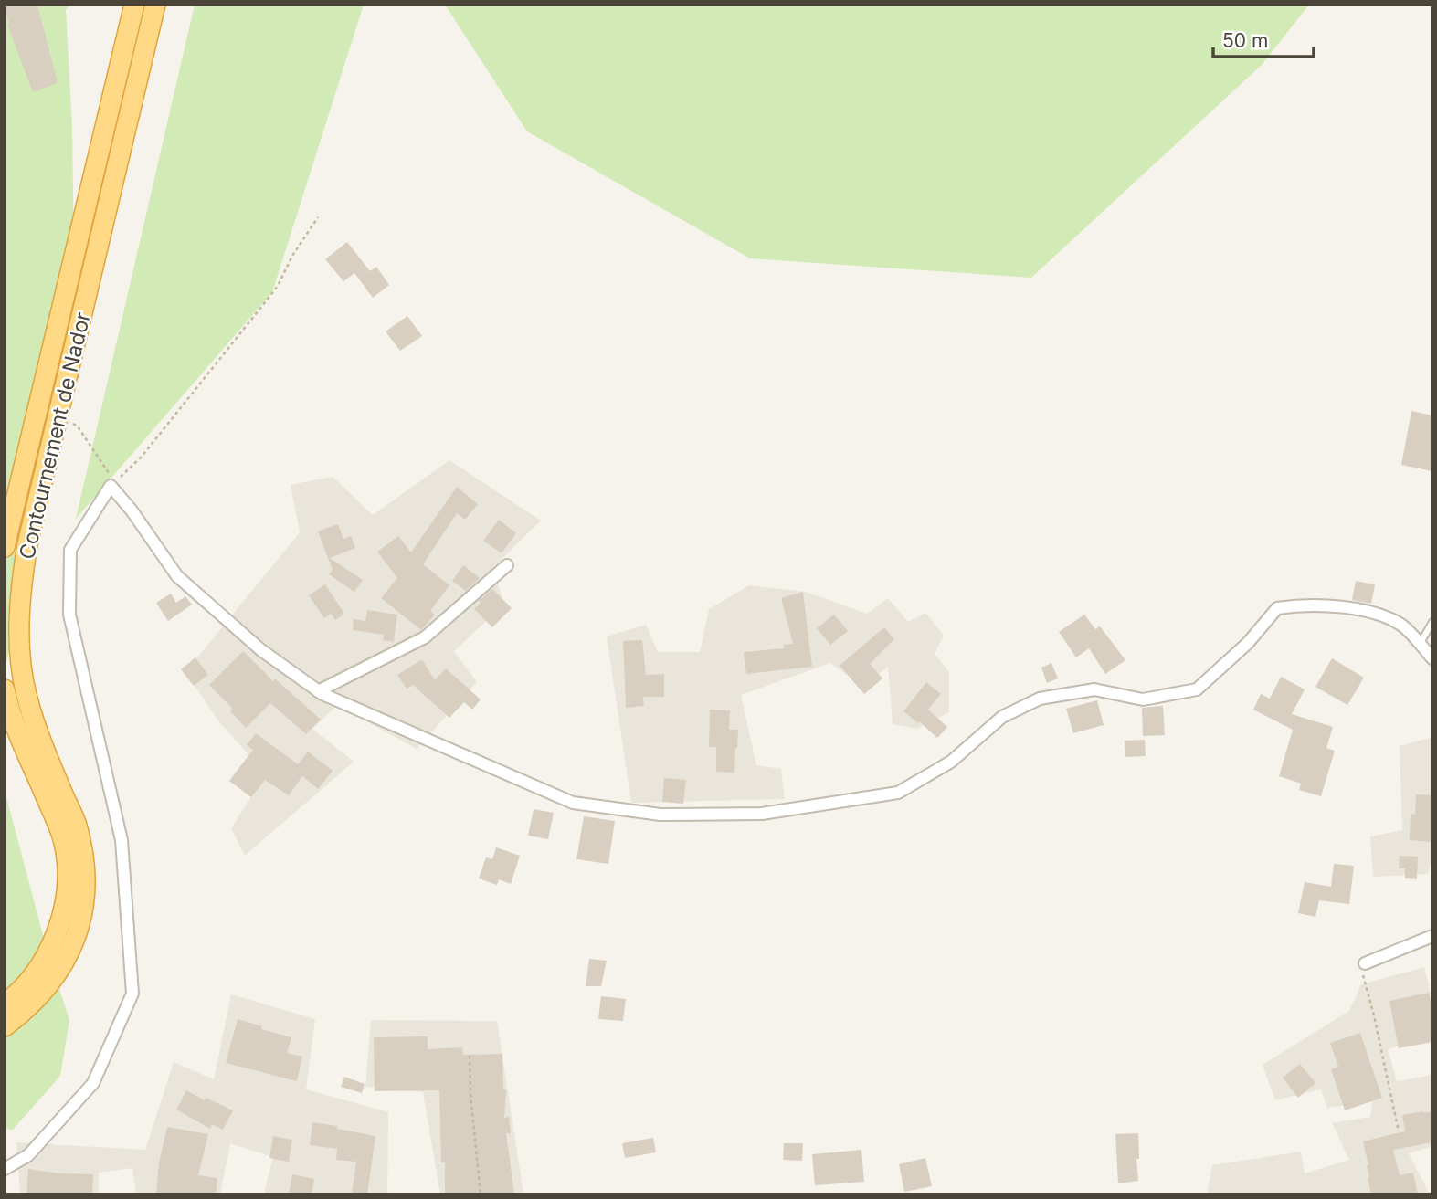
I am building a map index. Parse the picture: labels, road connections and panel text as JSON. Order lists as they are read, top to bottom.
{
  "streets": {
    "highway": ["Contournement de Nador"]
  },
  "scale_bar": "50 m"
}
